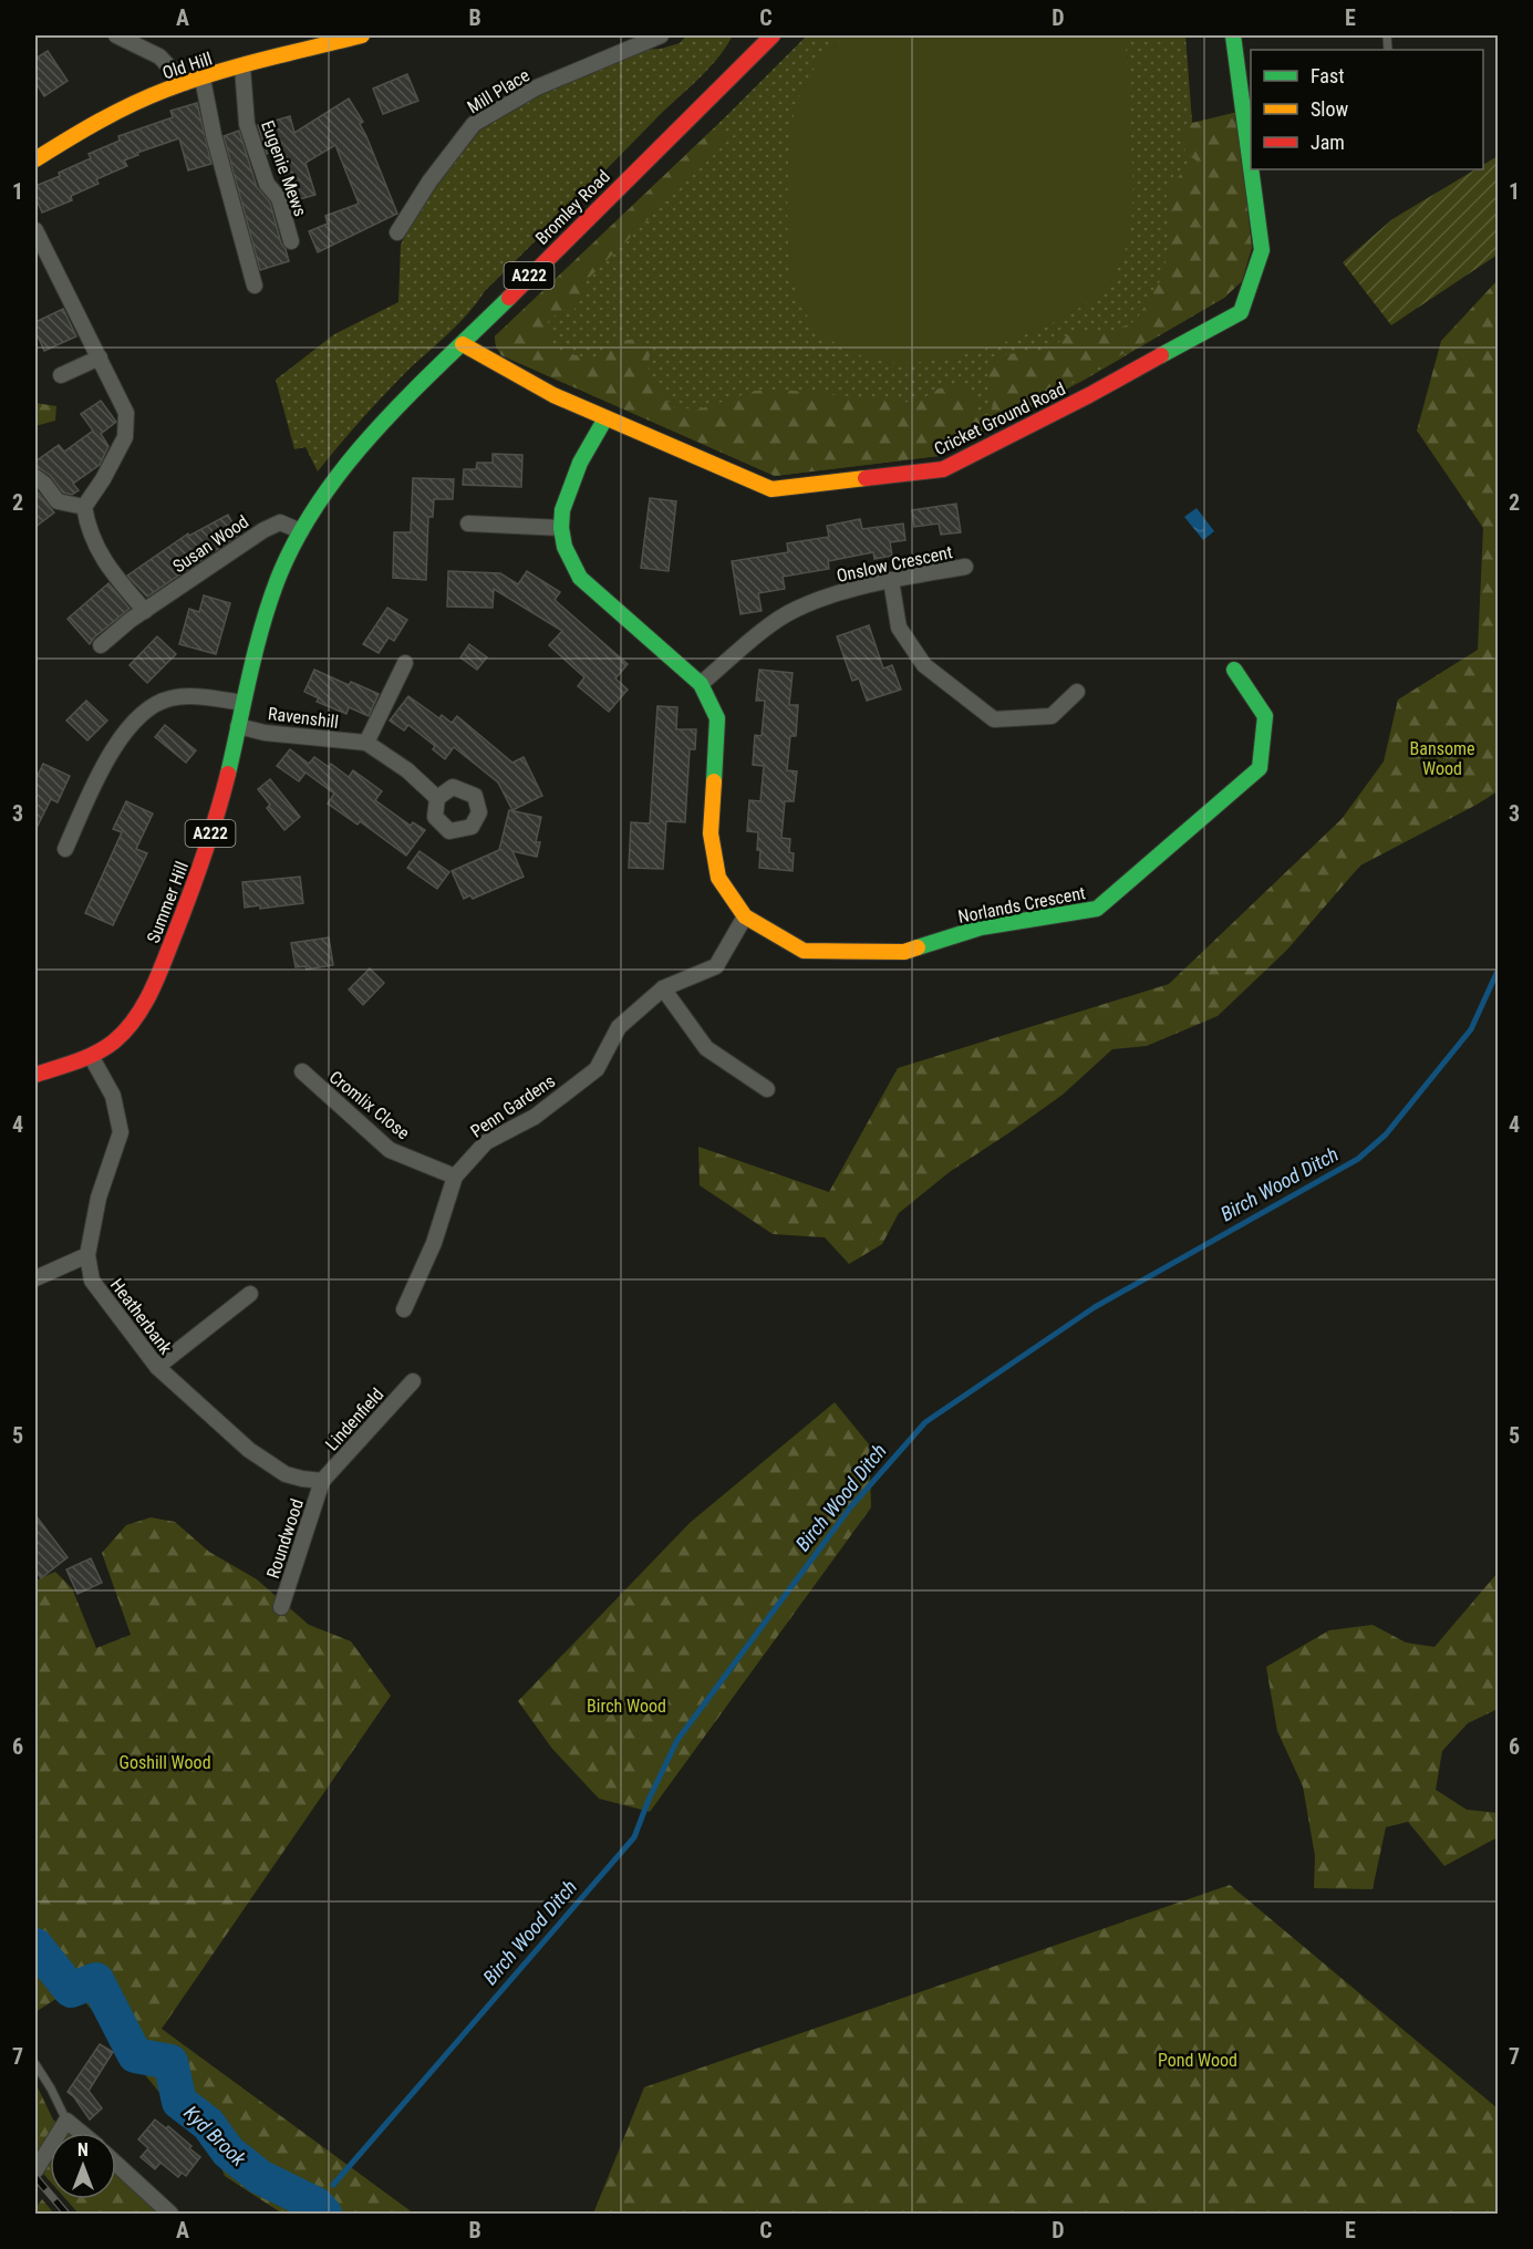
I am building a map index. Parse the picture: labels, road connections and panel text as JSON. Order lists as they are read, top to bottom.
{
  "streets": {
    "street": [
      "Old Hill",
      "Mill Place",
      "Eugenie Mews",
      "Bromley Road",
      "A222",
      "Cricket Ground Road",
      "Susan Wood",
      "Onslow Crescent",
      "Ravenshill",
      "Summer Hill",
      "Norlands Crescent",
      "Cromlix Close",
      "Penn Gardens",
      "Heatherbank",
      "Lindenfield",
      "Roundwood"
    ]
  },
  "crossings": [
    ["Old Hill", "Eugenie Mews"],
    ["Bromley Road", "Cricket Ground Road"],
    ["Bromley Road", "Susan Wood"],
    ["Bromley Road", "Summer Hill"],
    ["Cricket Ground Road", "Norlands Crescent"],
    ["Susan Wood", "Summer Hill"],
    ["Onslow Crescent", "Norlands Crescent"],
    ["Ravenshill", "Summer Hill"],
    ["Summer Hill", "Heatherbank"],
    ["Norlands Crescent", "Penn Gardens"],
    ["Cromlix Close", "Penn Gardens"],
    ["Heatherbank", "Lindenfield"],
    ["Heatherbank", "Roundwood"],
    ["Lindenfield", "Roundwood"]
  ],
  "water": ["Birch Wood Ditch", "Kyd Brook"],
  "parks": [
    "Bansome Wood",
    "Birch Wood",
    "Goshill Wood",
    "Pond Wood"
  ],
  "legend": ["Fast", "Slow", "Jam"],
  "north": "top",
  "grid": {
    "columns": [
      "A",
      "B",
      "C",
      "D",
      "E"
    ],
    "rows": [
      "1",
      "2",
      "3",
      "4",
      "5",
      "6",
      "7"
    ]
  }
}
